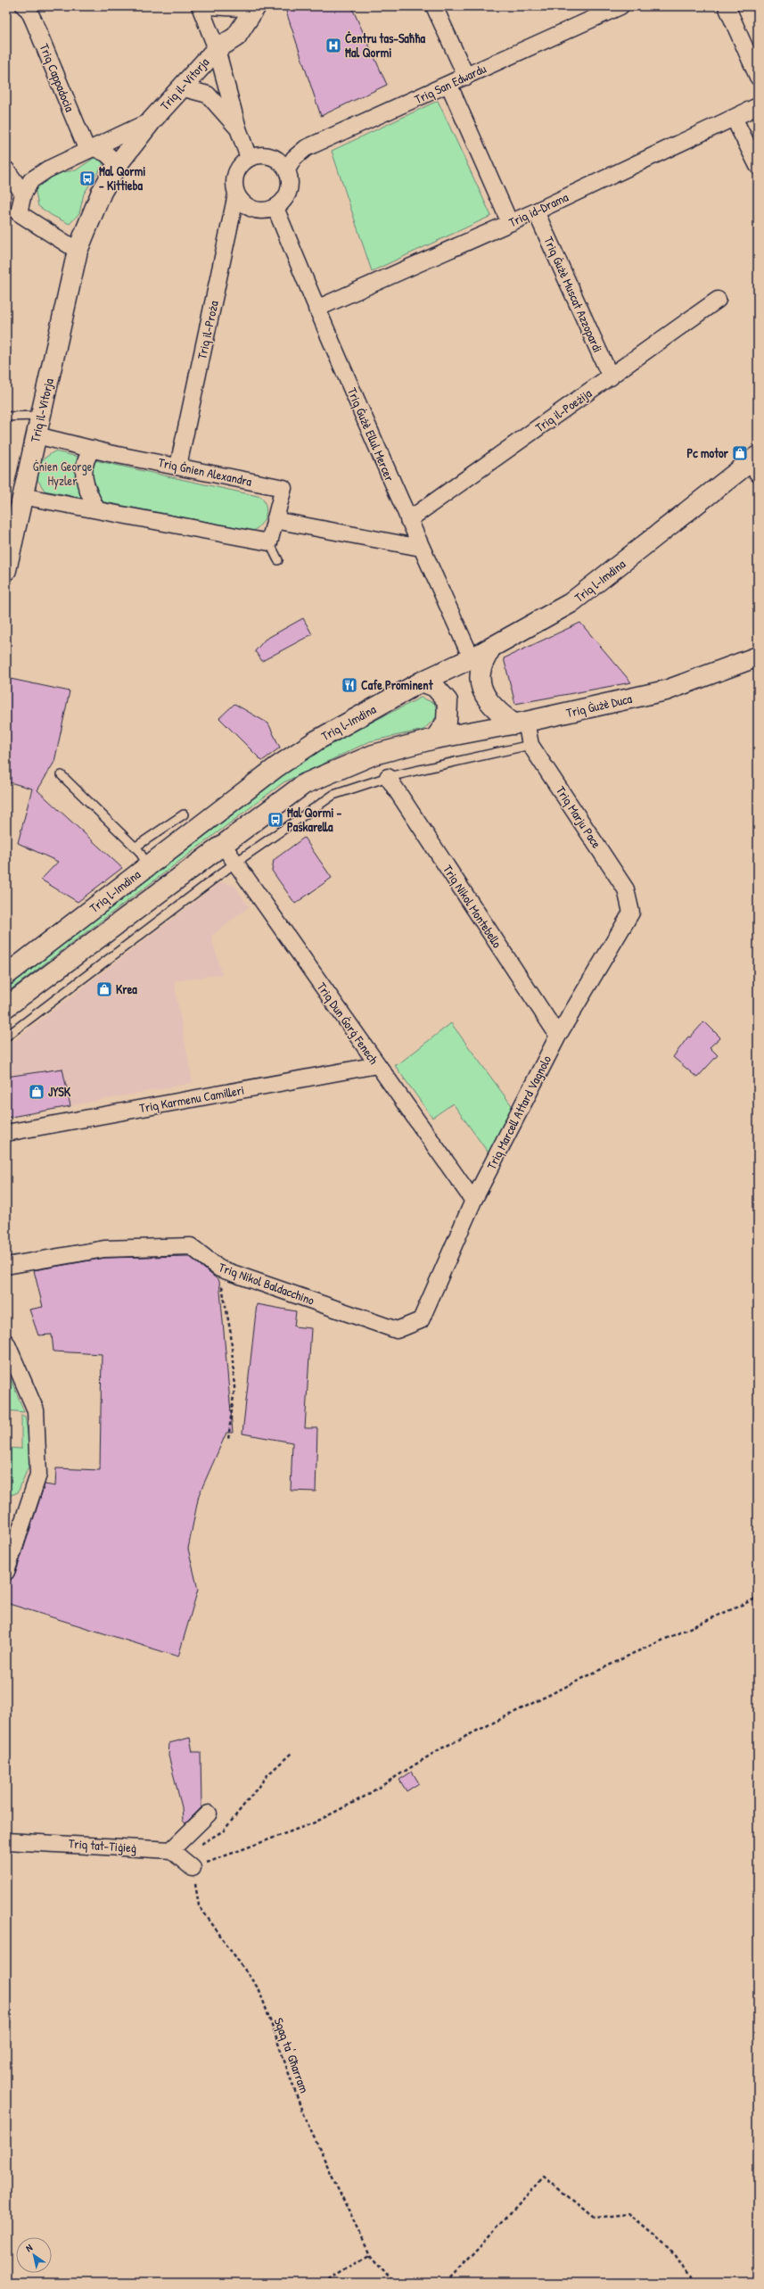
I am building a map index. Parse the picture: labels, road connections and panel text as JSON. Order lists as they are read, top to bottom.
{
  "streets": {
    "main road": ["Triq il-Vitorja", "Triq l-Imdina", "Triq Ġużè Duca"],
    "street": [
      "Triq Cappadocia",
      "Triq San Edwardu",
      "Triq id-Drama",
      "Triq Ġużè Muscat Azzopardi",
      "Triq il-Proża",
      "Triq il-Poeżija",
      "Triq Ġużè Ellul Mercer",
      "Triq Ġnien Alexandra",
      "Triq Marju Pace",
      "Triq Nikol Montebello",
      "Triq Dun Ġorġ Fenech",
      "Triq Karmenu Camilleri",
      "Triq Marcell Attard Vagnolo",
      "Triq Nikol Baldacchino",
      "Triq tat-Tiġieġ"
    ],
    "path": ["Sqaq ta' Għarram"]
  },
  "crossings": [
    ["Triq Cappadocia", "Triq il-Vitorja"],
    ["Triq il-Vitorja", "Triq Ġnien Alexandra"],
    ["Triq San Edwardu", "Triq il-Proża"],
    ["Triq San Edwardu", "Triq Ġużè Ellul Mercer"],
    ["Triq id-Drama", "Triq Ġużè Muscat Azzopardi"],
    ["Triq id-Drama", "Triq Ġużè Ellul Mercer"],
    ["Triq Ġużè Muscat Azzopardi", "Triq il-Poeżija"],
    ["Triq il-Proża", "Triq Ġużè Ellul Mercer"],
    ["Triq il-Proża", "Triq Ġnien Alexandra"],
    ["Triq il-Poeżija", "Triq Ġużè Ellul Mercer"],
    ["Triq Ġużè Ellul Mercer", "Triq l-Imdina"],
    ["Triq Ġużè Duca", "Triq Marju Pace"],
    ["Triq Marju Pace", "Triq Marcell Attard Vagnolo"],
    ["Triq Nikol Montebello", "Triq Marcell Attard Vagnolo"],
    ["Triq Dun Ġorġ Fenech", "Triq Karmenu Camilleri"],
    ["Triq Dun Ġorġ Fenech", "Triq Marcell Attard Vagnolo"],
    ["Triq Marcell Attard Vagnolo", "Triq Nikol Baldacchino"]
  ],
  "parks": ["Ġnien George Hyzler"],
  "places": {
    "hospital": ["Ċentru tas-Saħħa Ħal Qormi"],
    "bus stop": ["Ħal Qormi - Kittieba", "Ħal Qormi - Paskarella"],
    "shop": ["Pc motor", "Krea", "JYSK"],
    "restaurant": ["Cafe Prominent"]
  },
  "north": "top left"
}
